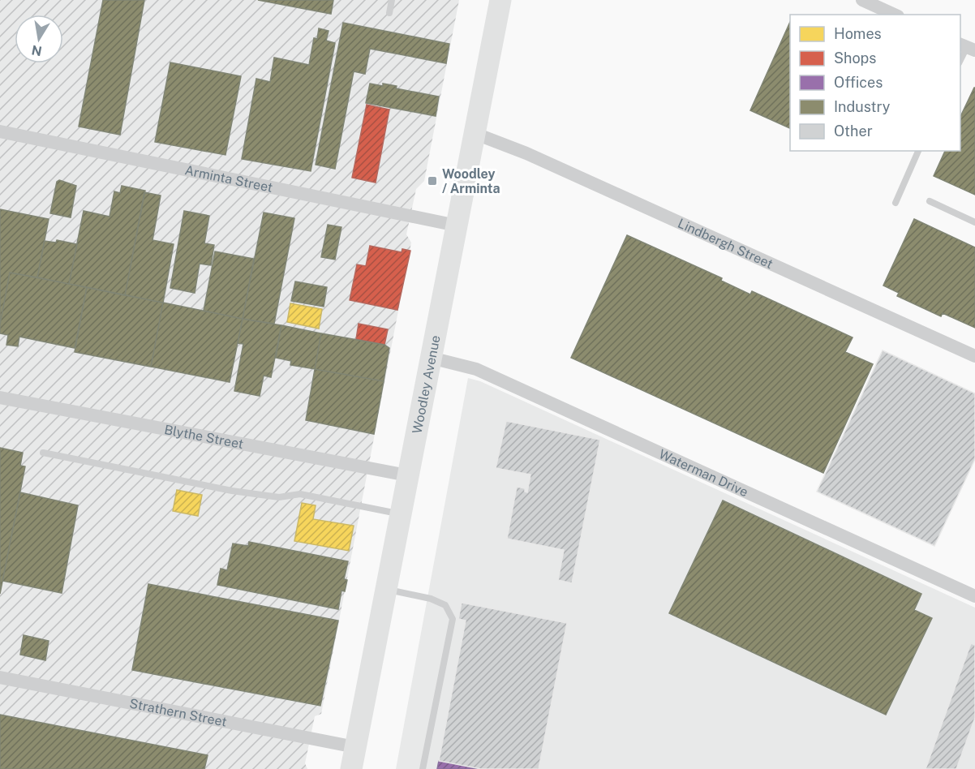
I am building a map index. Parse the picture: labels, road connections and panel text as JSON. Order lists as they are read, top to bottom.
{
  "streets": {
    "main road": ["Woodley Avenue"],
    "street": [
      "Arminta Street",
      "Lindbergh Street",
      "Blythe Street",
      "Waterman Drive",
      "Strathern Street"
    ]
  },
  "crossings": [
    ["Arminta Street", "Woodley Avenue"],
    ["Lindbergh Street", "Woodley Avenue"],
    ["Woodley Avenue", "Blythe Street"],
    ["Woodley Avenue", "Waterman Drive"],
    ["Woodley Avenue", "Strathern Street"]
  ],
  "places": {
    "transit": ["Woodley / Arminta"]
  },
  "legend": [
    "Homes",
    "Shops",
    "Offices",
    "Industry",
    "Other"
  ],
  "north": "bottom"
}
